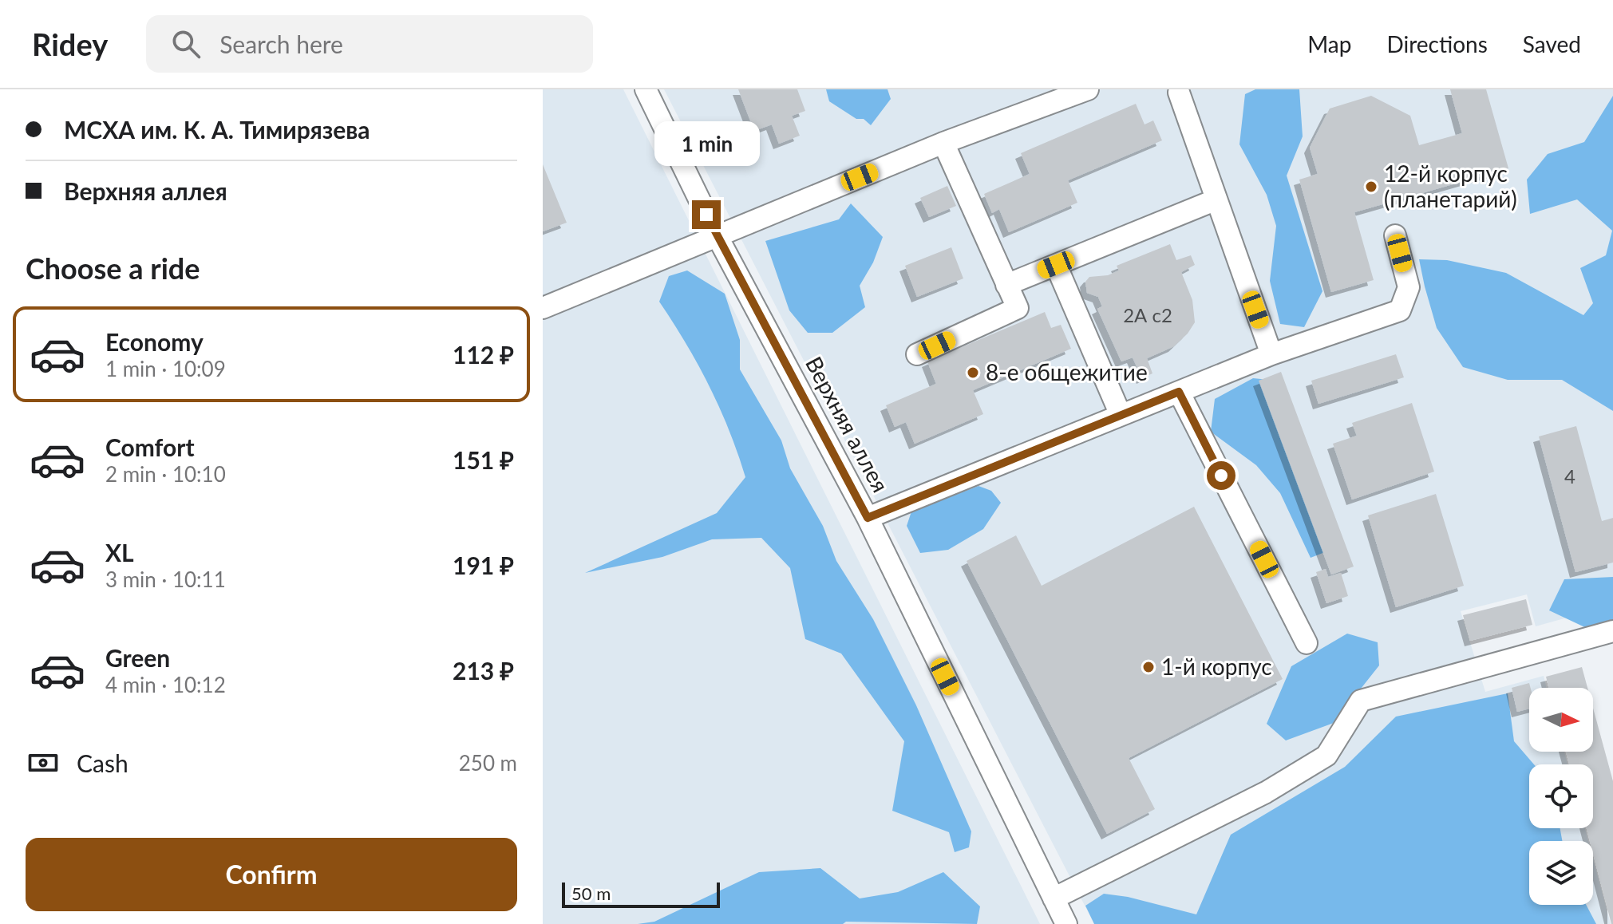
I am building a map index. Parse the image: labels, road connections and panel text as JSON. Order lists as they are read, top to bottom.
{
  "streets": {
    "street": ["Верхняя аллея"]
  },
  "places": ["12-й корпус (планетарий)", "8-е общежитие", "1-й корпус"],
  "house_numbers": ["2А с2", "4"],
  "scale_bar": "50 m",
  "north": "right",
  "page": {
    "header": "Ridey",
    "search": "Search here",
    "nav": ["Map", "Directions", "Saved"],
    "banner": ["МСХА им. К. А. Тимирязева", "Верхняя аллея"],
    "bubble": "1 min",
    "heading": "Choose a ride",
    "list": [
      {
        "name": "Economy",
        "note": "1 min · 10:09",
        "value": "112 ₽"
      },
      {
        "name": "Comfort",
        "note": "2 min · 10:10",
        "value": "151 ₽"
      },
      {
        "name": "XL",
        "note": "3 min · 10:11",
        "value": "191 ₽"
      },
      {
        "name": "Green",
        "note": "4 min · 10:12",
        "value": "213 ₽"
      }
    ],
    "pay": ["Cash", "250 m"],
    "buttons": "Confirm",
    "scale": "50 m"
  }
}
